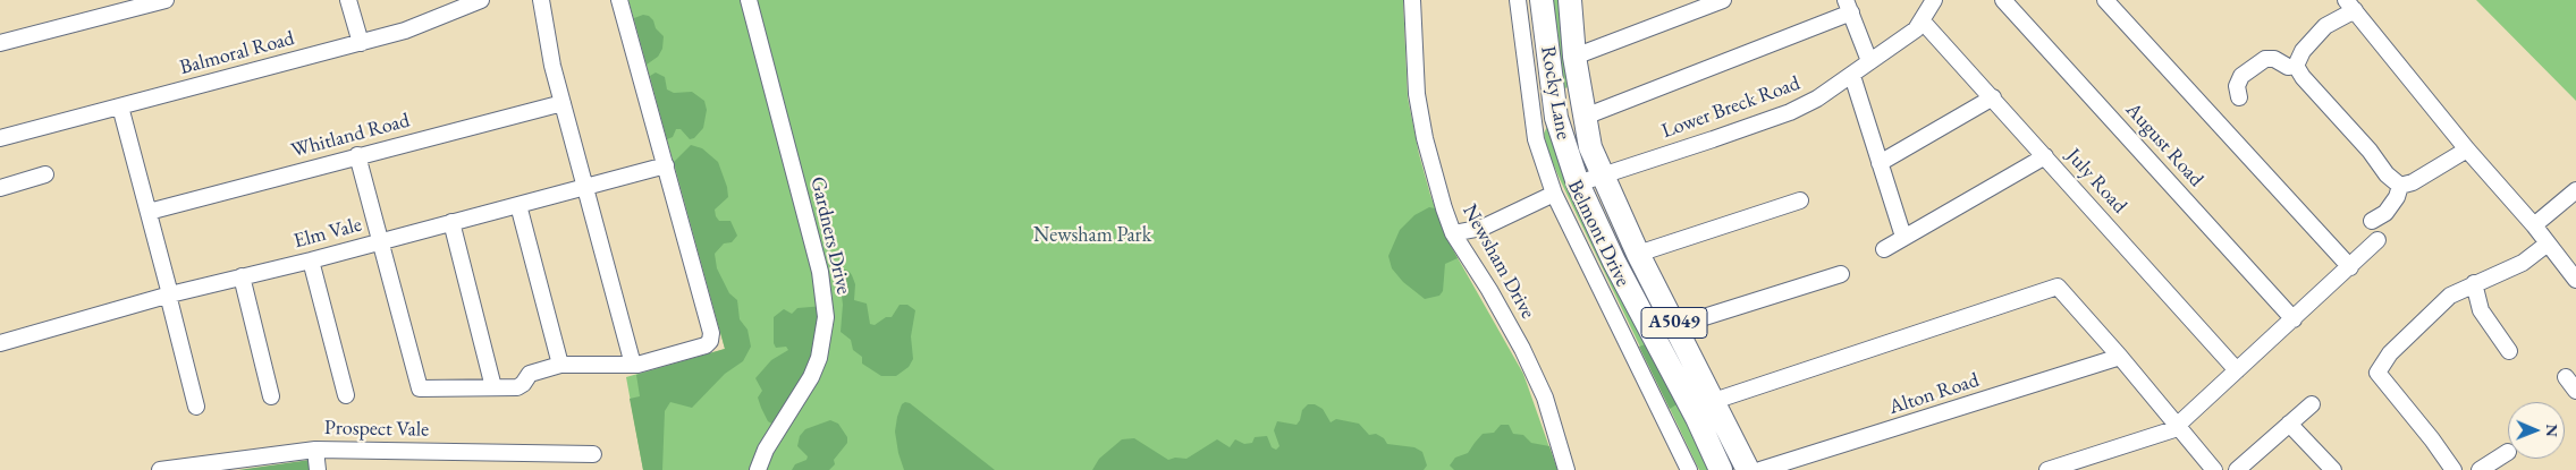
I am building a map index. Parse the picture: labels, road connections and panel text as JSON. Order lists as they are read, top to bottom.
{
  "streets": {
    "highway": ["Rocky Lane", "A5049"],
    "street": [
      "Balmoral Road",
      "Lower Breck Road",
      "Whitland Road",
      "August Road",
      "July Road",
      "Elm Vale",
      "Belmont Drive",
      "Gardners Drive",
      "Newsham Drive",
      "Alton Road",
      "Prospect Vale"
    ]
  },
  "crossings": [
    ["Rocky Lane", "Lower Breck Road"],
    ["Rocky Lane", "A5049"],
    ["Lower Breck Road", "July Road"],
    ["Lower Breck Road", "A5049"]
  ],
  "parks": ["Newsham Park"],
  "north": "right"
}
